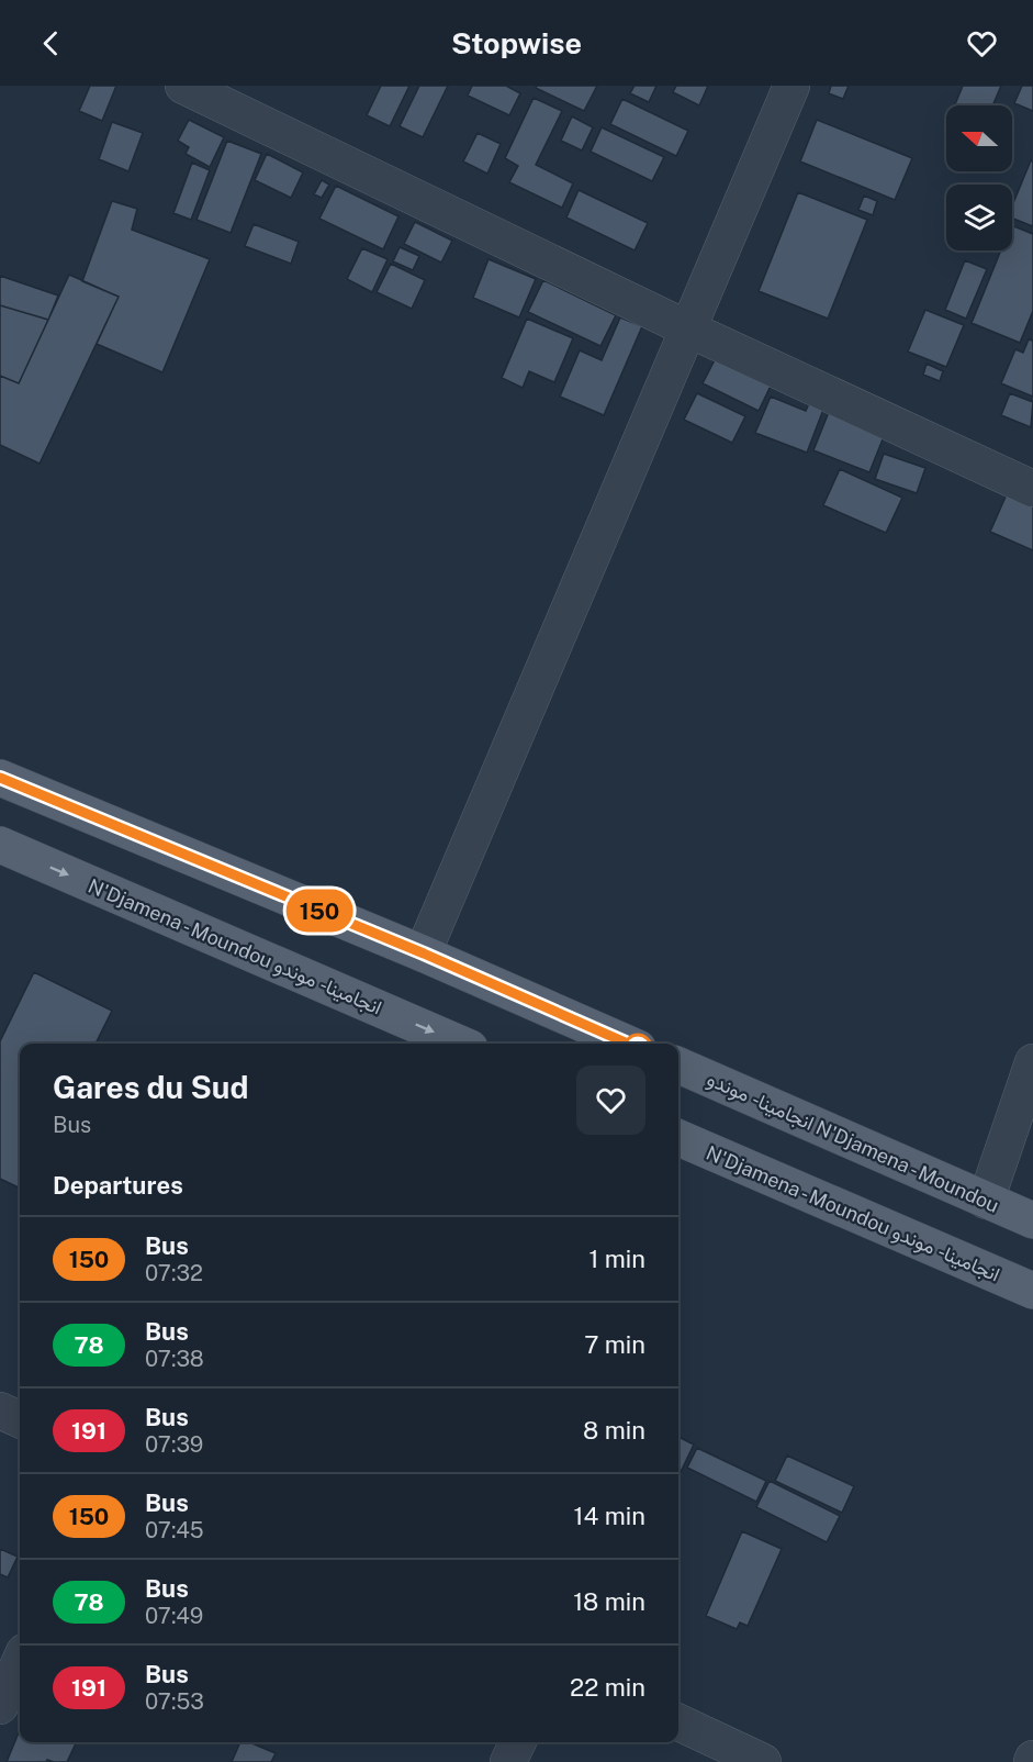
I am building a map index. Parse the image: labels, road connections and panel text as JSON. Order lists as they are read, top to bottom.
{
  "streets": {
    "main road": ["N'Djamena - Moundou انجامينا - موندو", "انجامينا - موندو N'Djamena - Moundou"]
  },
  "lines": ["bus line 150"],
  "north": "left",
  "page": {
    "header": "Stopwise",
    "on_map": "150",
    "heading": [
      ["Gares du Sud", "Bus"],
      "Departures"
    ],
    "list": [
      {
        "mark": "150",
        "name": "Bus",
        "note": "07:32",
        "value": "1 min"
      },
      {
        "mark": "78",
        "name": "Bus",
        "note": "07:38",
        "value": "7 min"
      },
      {
        "mark": "191",
        "name": "Bus",
        "note": "07:39",
        "value": "8 min"
      },
      {
        "mark": "150",
        "name": "Bus",
        "note": "07:45",
        "value": "14 min"
      },
      {
        "mark": "78",
        "name": "Bus",
        "note": "07:49",
        "value": "18 min"
      },
      {
        "mark": "191",
        "name": "Bus",
        "note": "07:53",
        "value": "22 min"
      }
    ]
  }
}
